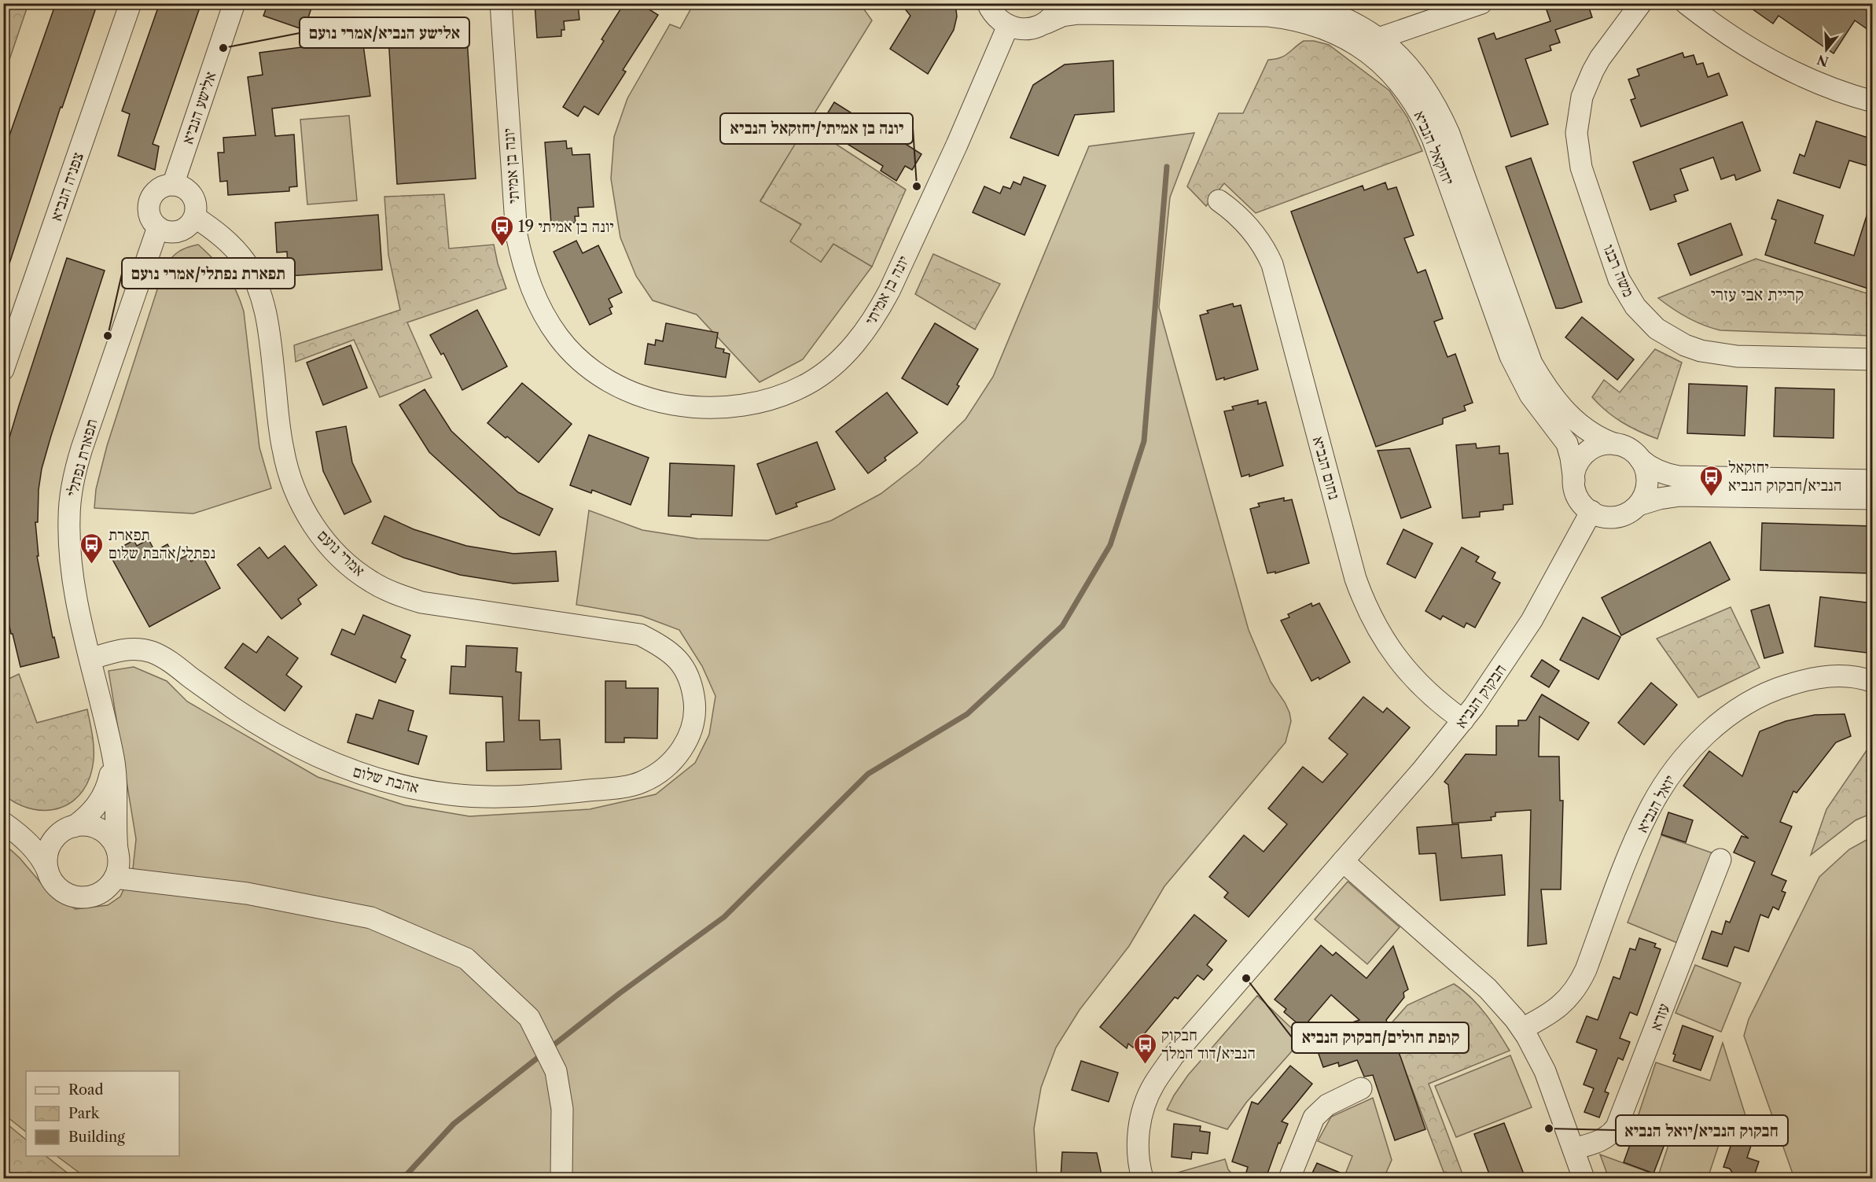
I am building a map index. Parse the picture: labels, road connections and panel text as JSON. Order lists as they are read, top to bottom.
{
  "streets": {
    "street": [
      "אלישע הנביא",
      "יחזקאל הנביא",
      "יונה בן אמיתי",
      "צפניה הנביא",
      "משה רבנו",
      "תפארת נפתלי",
      "נחום הנביא",
      "אמרי נועם",
      "חבקוק הנביא",
      "אהבת שלום",
      "יואל הנביא",
      "עזרא"
    ]
  },
  "crossings": [
    ["אלישע הנביא", "תפארת נפתלי"],
    ["אלישע הנביא", "אמרי נועם"],
    ["יחזקאל הנביא", "יונה בן אמיתי"],
    ["יחזקאל הנביא", "חבקוק הנביא"],
    ["תפארת נפתלי", "אמרי נועם"],
    ["תפארת נפתלי", "אהבת שלום"],
    ["נחום הנביא", "חבקוק הנביא"],
    ["אמרי נועם", "אהבת שלום"]
  ],
  "districts": ["קריית אבי עזרי"],
  "places": {
    "other": [
      "אלישע הנביא/אמרי נועם",
      "יונה בן אמיתי/יחזקאל הנביא",
      "תפארת נפתלי/אמרי נועם",
      "קופת חולים/חבקוק הנביא",
      "חבקוק הנביא/יואל הנביא"
    ],
    "bus stop": [
      "יונה בן אמיתי 19",
      "יחזקאל הנביא/חבקוק הנביא",
      "תפארת נפתלי/אהבת שלום",
      "חבקוק הנביא/דוד המלך"
    ]
  },
  "legend": ["Road", "Park", "Building"],
  "north": "bottom"
}
